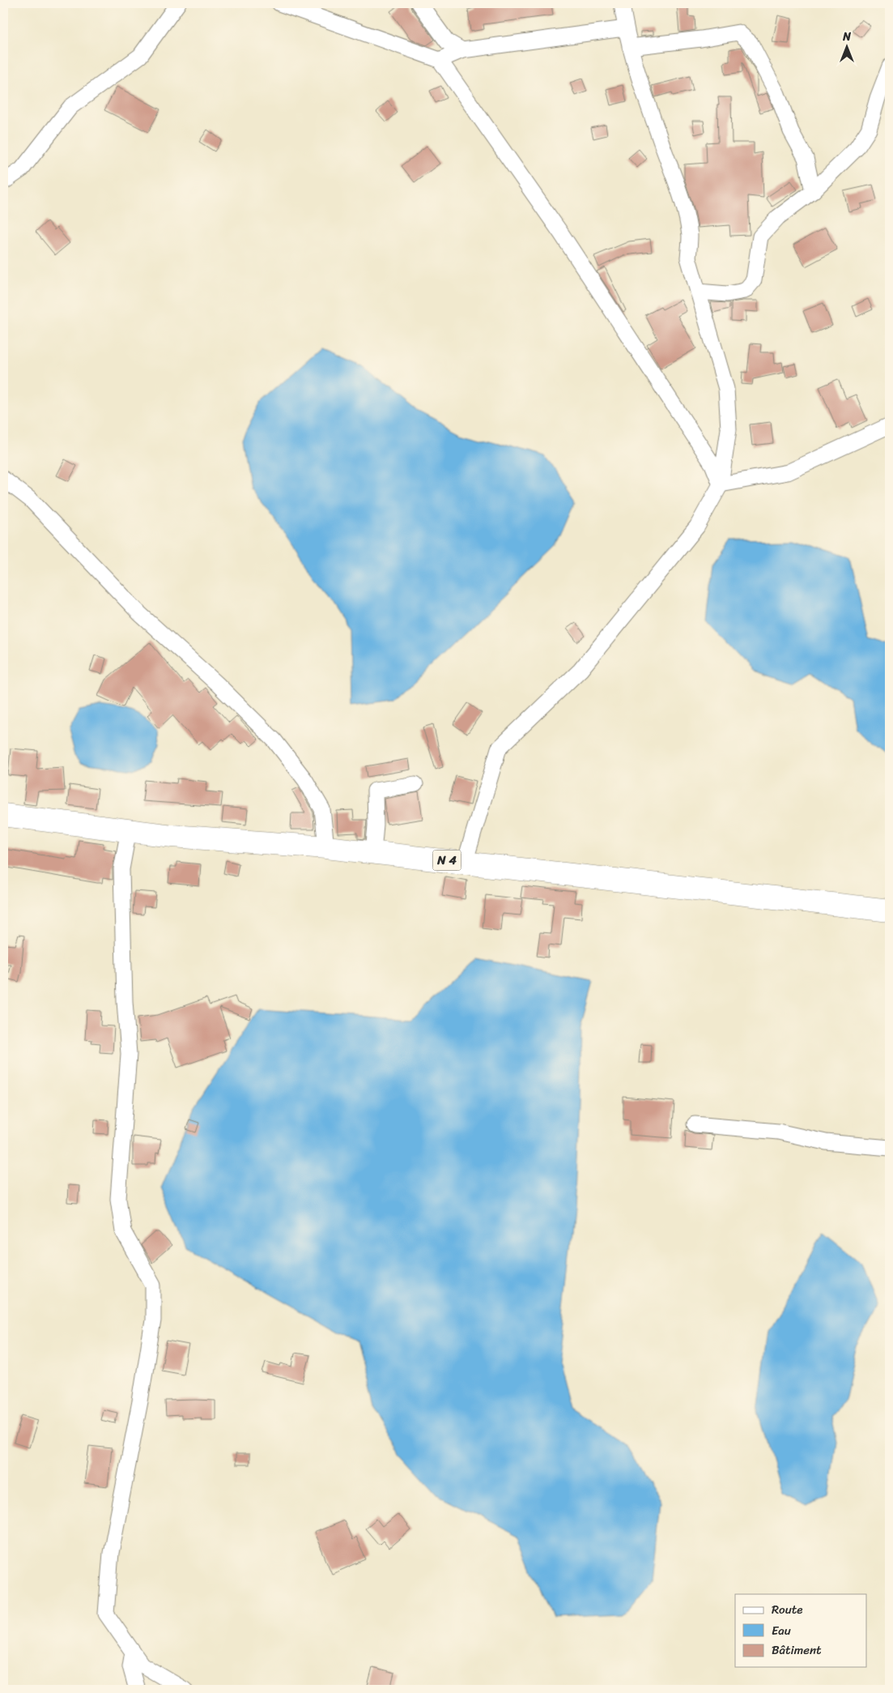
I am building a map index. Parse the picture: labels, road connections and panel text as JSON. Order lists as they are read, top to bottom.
{
  "streets": {
    "main road": ["N 4"]
  },
  "legend": ["Route", "Eau", "Bâtiment"],
  "north": "top"
}
